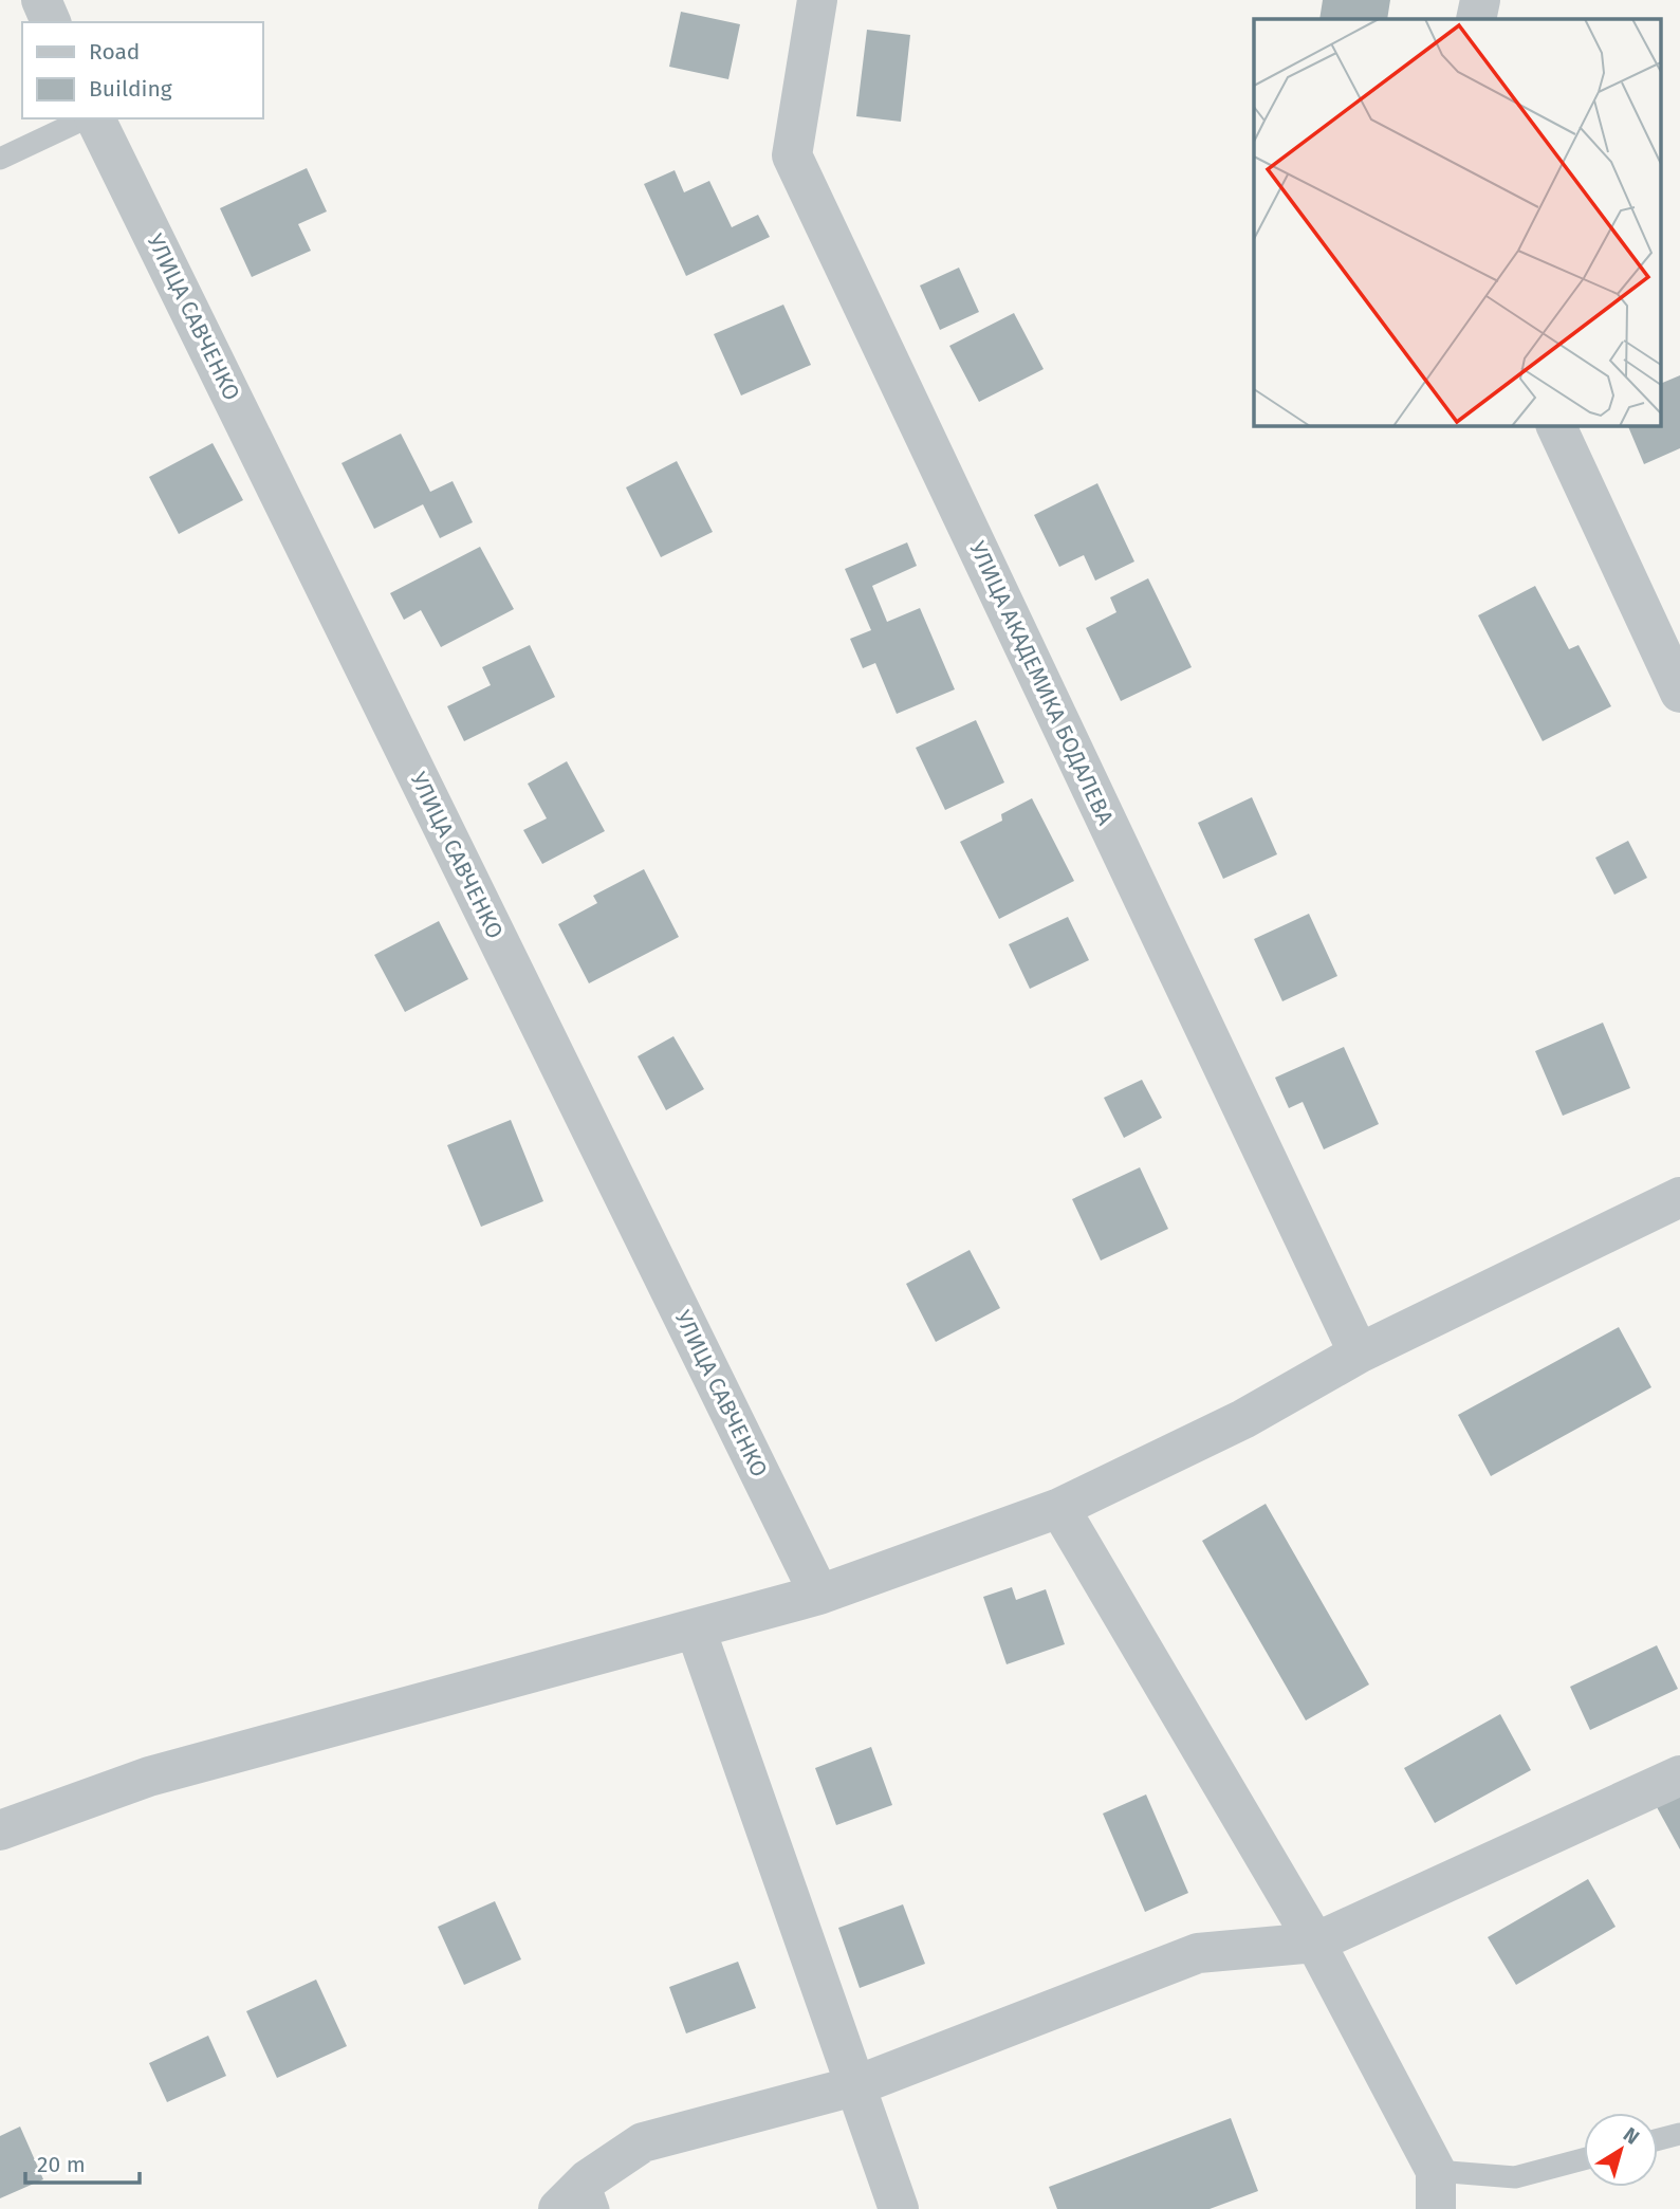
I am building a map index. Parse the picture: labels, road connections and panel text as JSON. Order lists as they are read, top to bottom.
{
  "streets": {
    "street": ["УЛИЦА САВЧЕНКО", "УЛИЦА АКАДЕМИКА БОДАЛЕВА"]
  },
  "legend": ["Road", "Building"],
  "scale_bar": "20 m",
  "north": "top right"
}
